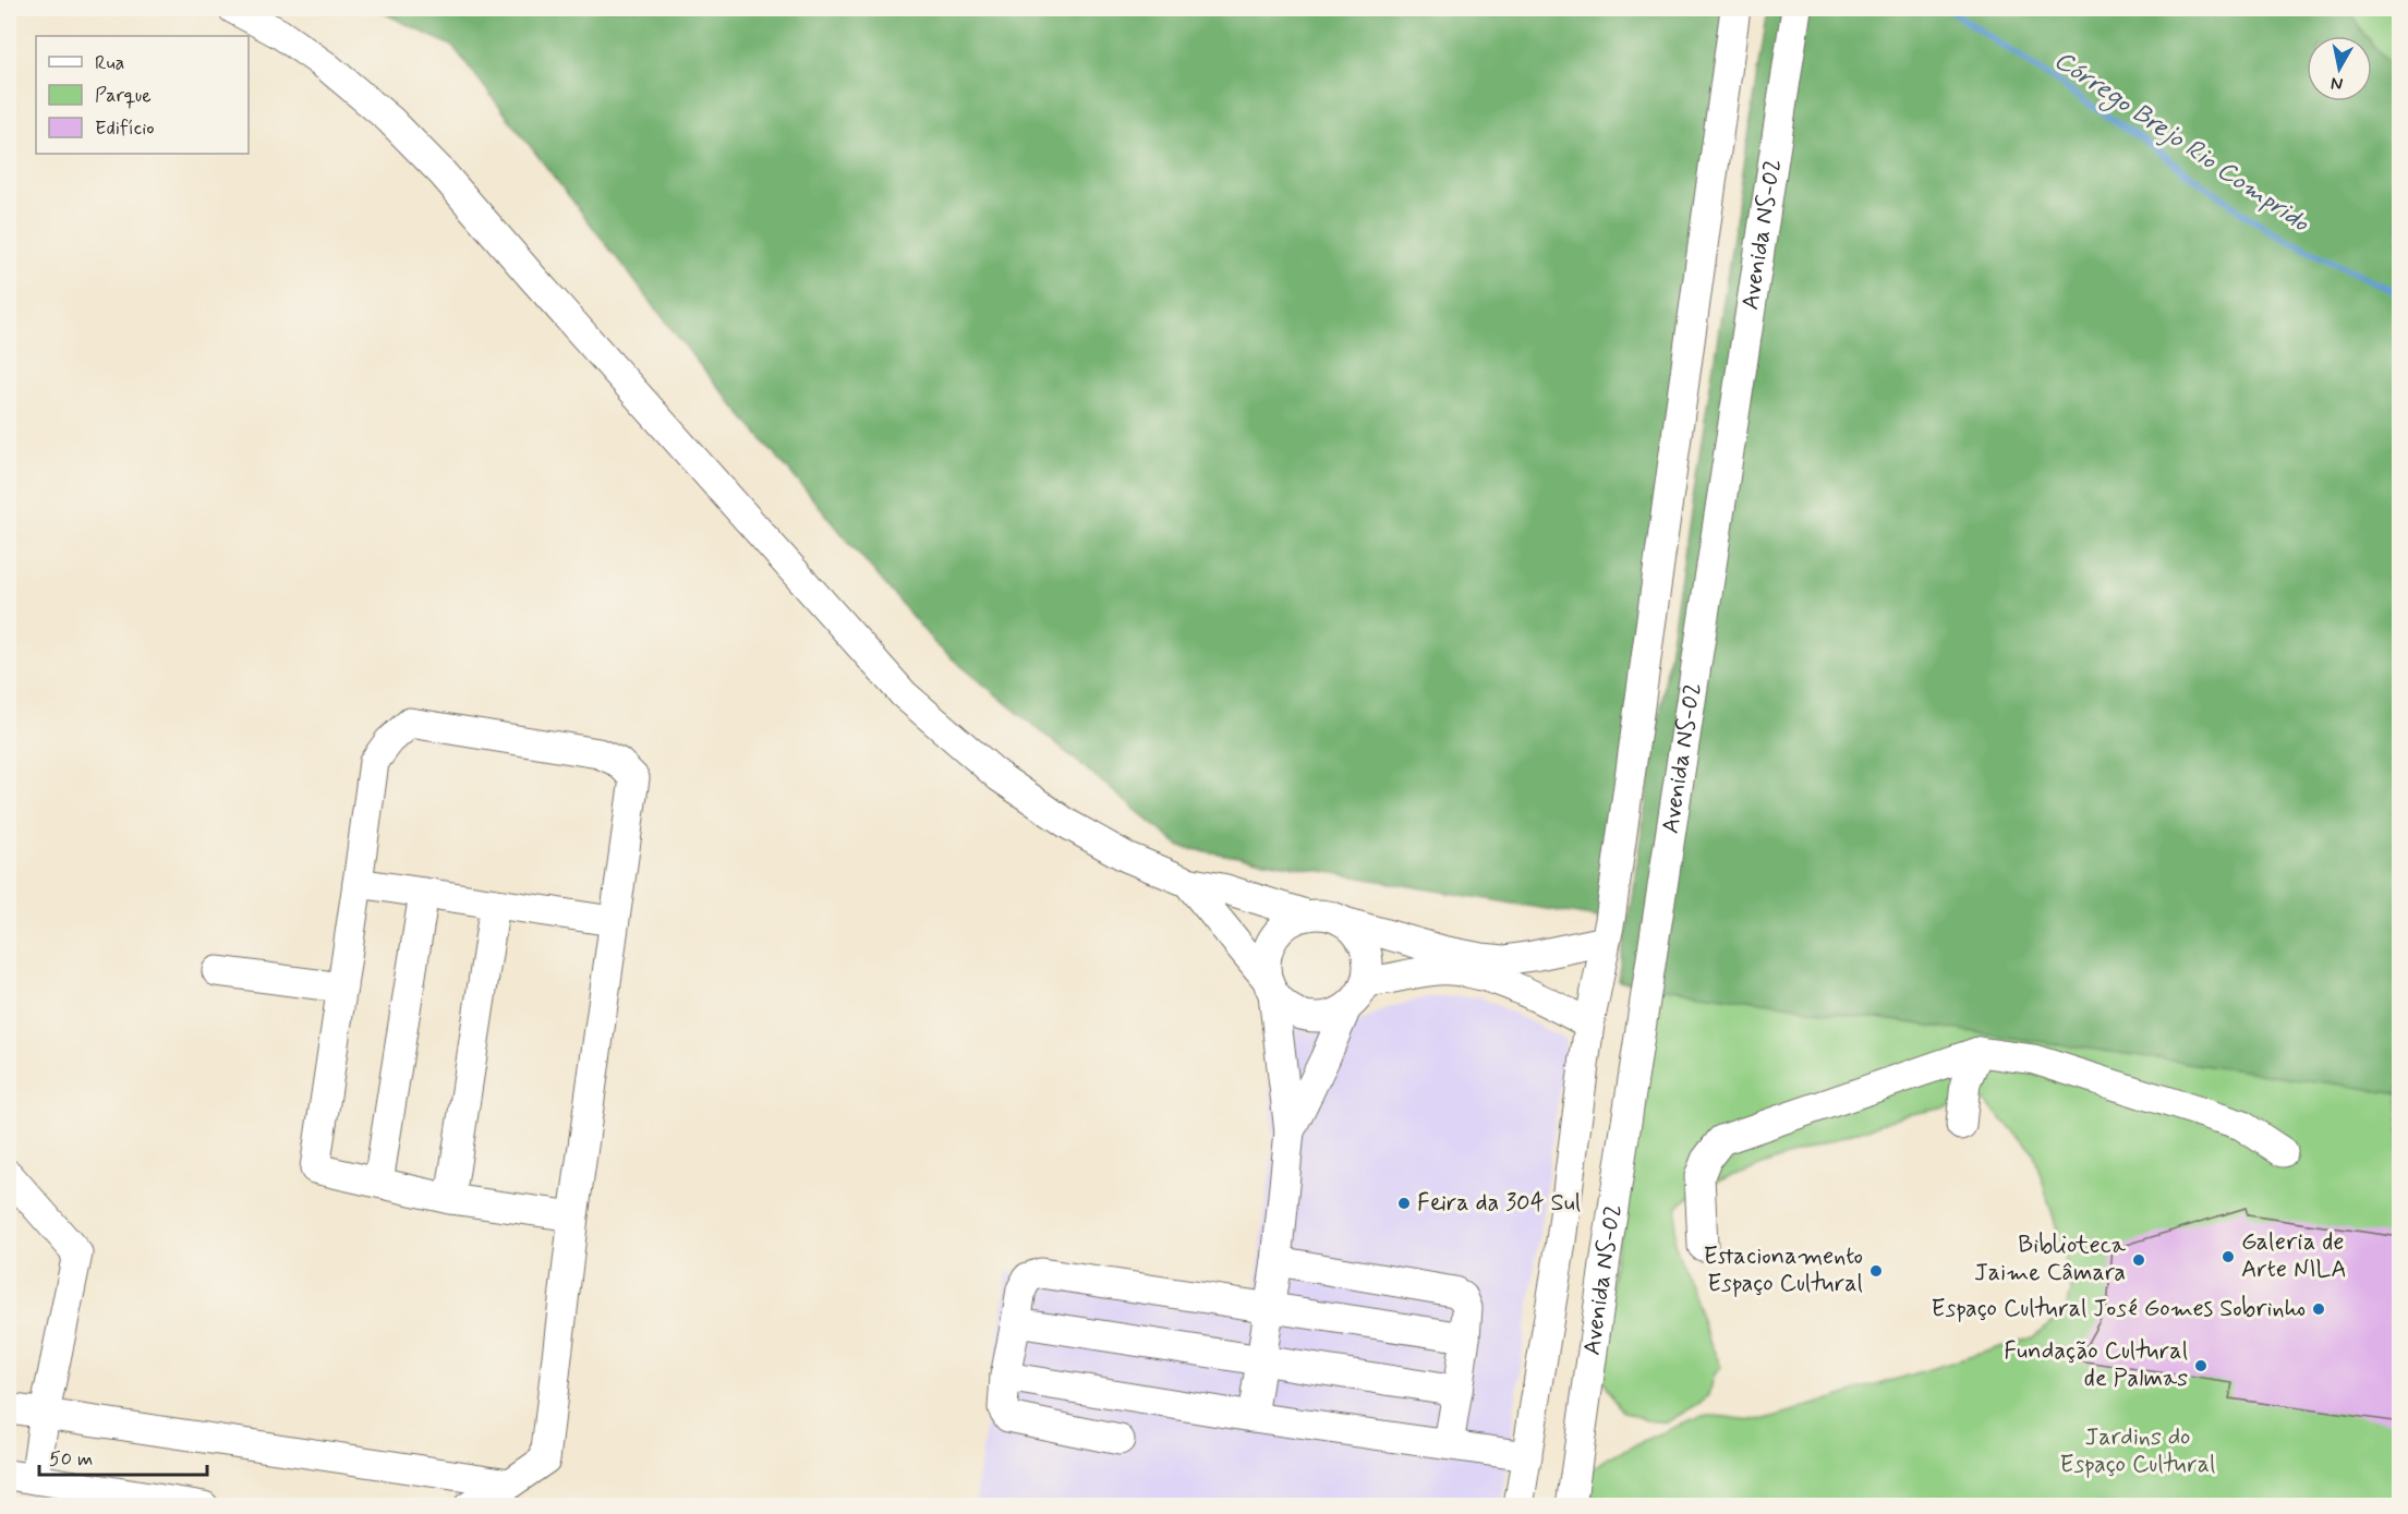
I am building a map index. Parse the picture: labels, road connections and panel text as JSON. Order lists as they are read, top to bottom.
{
  "streets": {
    "street": ["Avenida NS-02"]
  },
  "water": ["Córrego Brejo Rio Comprido"],
  "parks": ["Jardins do Espaço Cultural"],
  "places": [
    "Feira da 304 Sul",
    "Galeria de Arte NILA",
    "Biblioteca Jaime Câmara",
    "Estacionamento Espaço Cultural",
    "Espaço Cultural José Gomes Sobrinho",
    "Fundação Cultural de Palmas"
  ],
  "legend": ["Rua", "Parque", "Edifício"],
  "scale_bar": "50 m",
  "north": "bottom"
}
